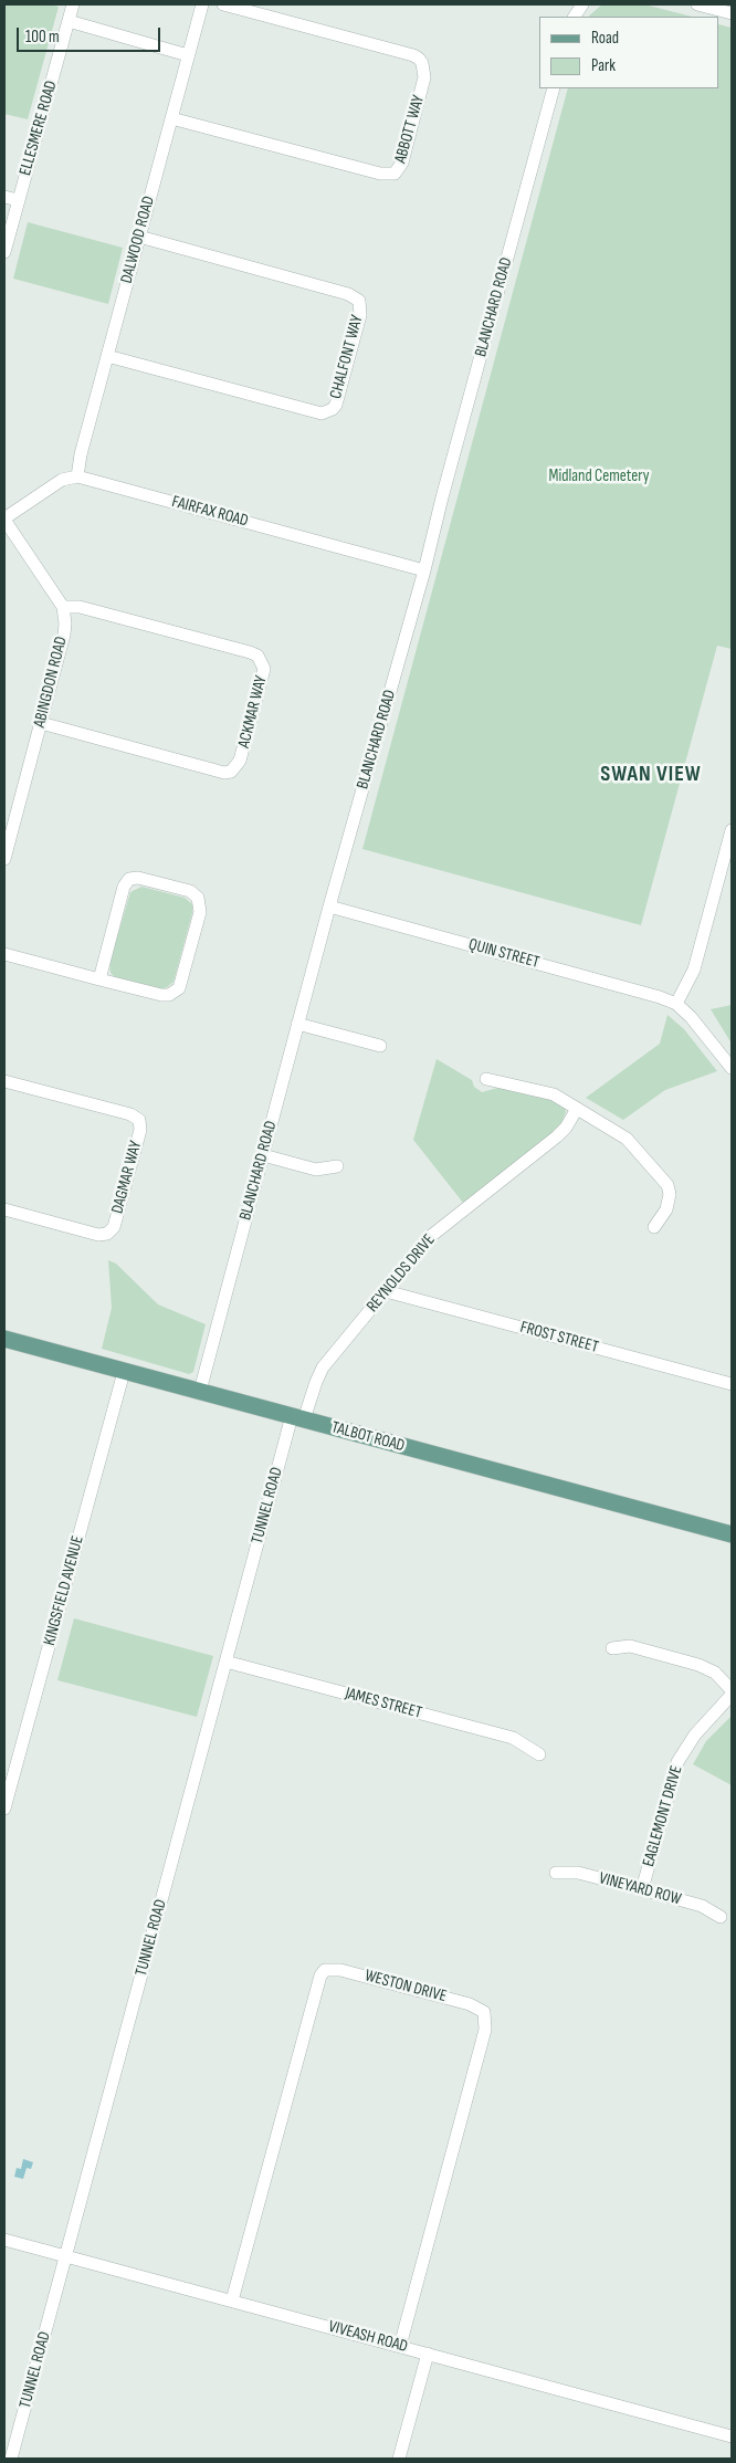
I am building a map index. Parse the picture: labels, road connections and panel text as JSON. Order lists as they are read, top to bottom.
{
  "streets": {
    "main road": ["TALBOT ROAD"],
    "street": [
      "ELLESMERE ROAD",
      "ABBOTT WAY",
      "DALWOOD ROAD",
      "BLANCHARD ROAD",
      "CHALFONT WAY",
      "FAIRFAX ROAD",
      "ABINGDON ROAD",
      "ACKMAR WAY",
      "QUIN STREET",
      "DAGMAR WAY",
      "REYNOLDS DRIVE",
      "FROST STREET",
      "TUNNEL ROAD",
      "KINGSFIELD AVENUE",
      "JAMES STREET",
      "EAGLEMONT DRIVE",
      "VINEYARD ROW",
      "WESTON DRIVE",
      "VIVEASH ROAD"
    ]
  },
  "crossings": [
    ["ABBOTT WAY", "DALWOOD ROAD"],
    ["DALWOOD ROAD", "CHALFONT WAY"],
    ["DALWOOD ROAD", "FAIRFAX ROAD"],
    ["BLANCHARD ROAD", "FAIRFAX ROAD"],
    ["BLANCHARD ROAD", "QUIN STREET"],
    ["BLANCHARD ROAD", "TALBOT ROAD"],
    ["ABINGDON ROAD", "ACKMAR WAY"],
    ["REYNOLDS DRIVE", "FROST STREET"],
    ["REYNOLDS DRIVE", "TALBOT ROAD"],
    ["REYNOLDS DRIVE", "TUNNEL ROAD"],
    ["TALBOT ROAD", "TUNNEL ROAD"],
    ["TALBOT ROAD", "KINGSFIELD AVENUE"],
    ["TUNNEL ROAD", "JAMES STREET"],
    ["TUNNEL ROAD", "VIVEASH ROAD"],
    ["EAGLEMONT DRIVE", "VINEYARD ROW"],
    ["WESTON DRIVE", "VIVEASH ROAD"]
  ],
  "districts": ["SWAN VIEW"],
  "parks": ["Midland Cemetery"],
  "legend": ["Road", "Park"],
  "scale_bar": "100 m"
}
